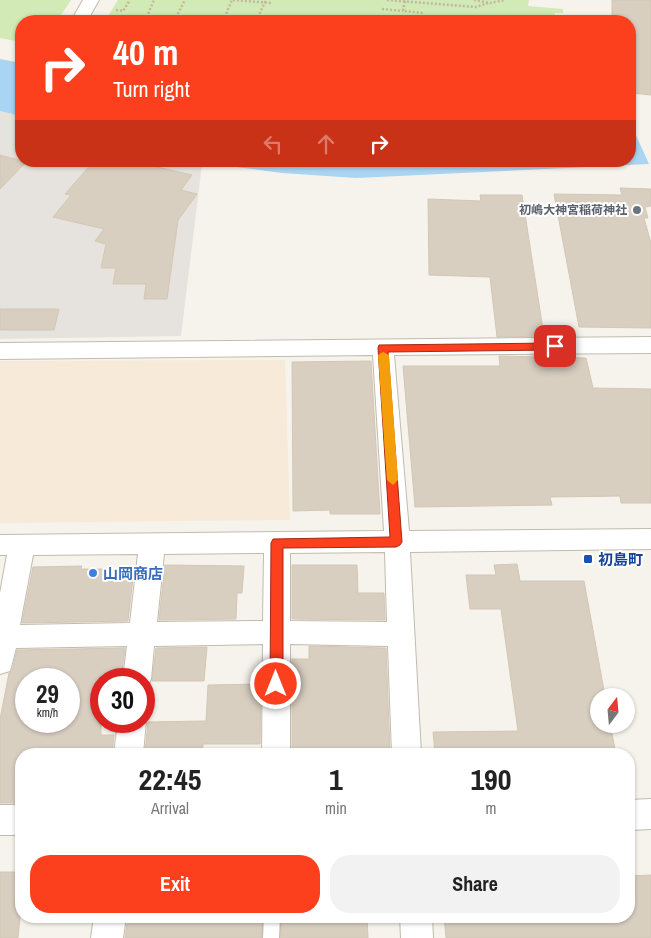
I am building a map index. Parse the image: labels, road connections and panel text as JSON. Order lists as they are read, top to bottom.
{
  "places": {
    "other": ["初嶋大神宮稲荷神社", "山岡商店"],
    "transit": ["初島町"]
  },
  "north": "top",
  "page": {
    "turn": ["40 m", "Turn right"],
    "speed": "29 km/h",
    "limit": "30",
    "eta": [
      "22:45",
      "Arrival",
      "1",
      "min",
      "190",
      "m"
    ],
    "buttons": ["Exit", "Share"]
  }
}
